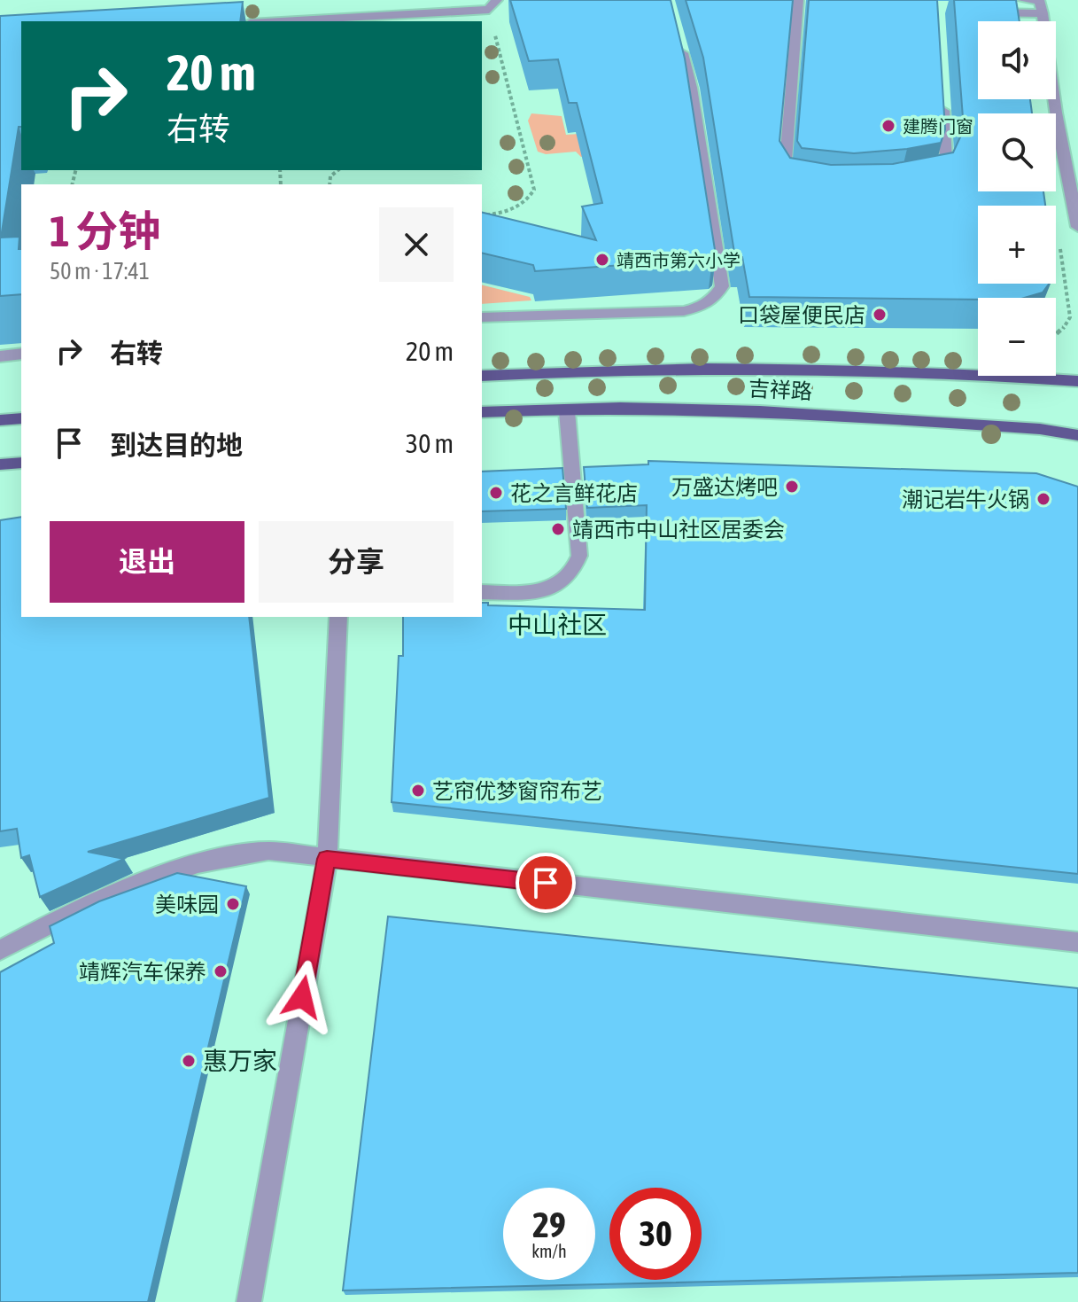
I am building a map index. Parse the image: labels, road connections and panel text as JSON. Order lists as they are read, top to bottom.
{
  "streets": {
    "main road": ["吉祥路"]
  },
  "districts": ["中山社区"],
  "places": [
    "建腾门窗",
    "靖西市第六小学",
    "口袋屋便民店",
    "万盛达烤吧",
    "花之言鲜花店",
    "潮记岩牛火锅",
    "靖西市中山社区居委会",
    "艺帘优梦窗帘布艺",
    "美味园",
    "靖辉汽车保养",
    "惠万家"
  ],
  "page": {
    "map_buttons": ["+", "−"],
    "turn": ["20 m", "右转"],
    "heading": ["1 分钟", "50 m · 17:41"],
    "list": [
      {
        "name": "右转",
        "value": "20 m"
      },
      {
        "name": "到达目的地",
        "value": "30 m"
      }
    ],
    "buttons": ["退出", "分享"],
    "speed": "29 km/h",
    "limit": "30"
  }
}
